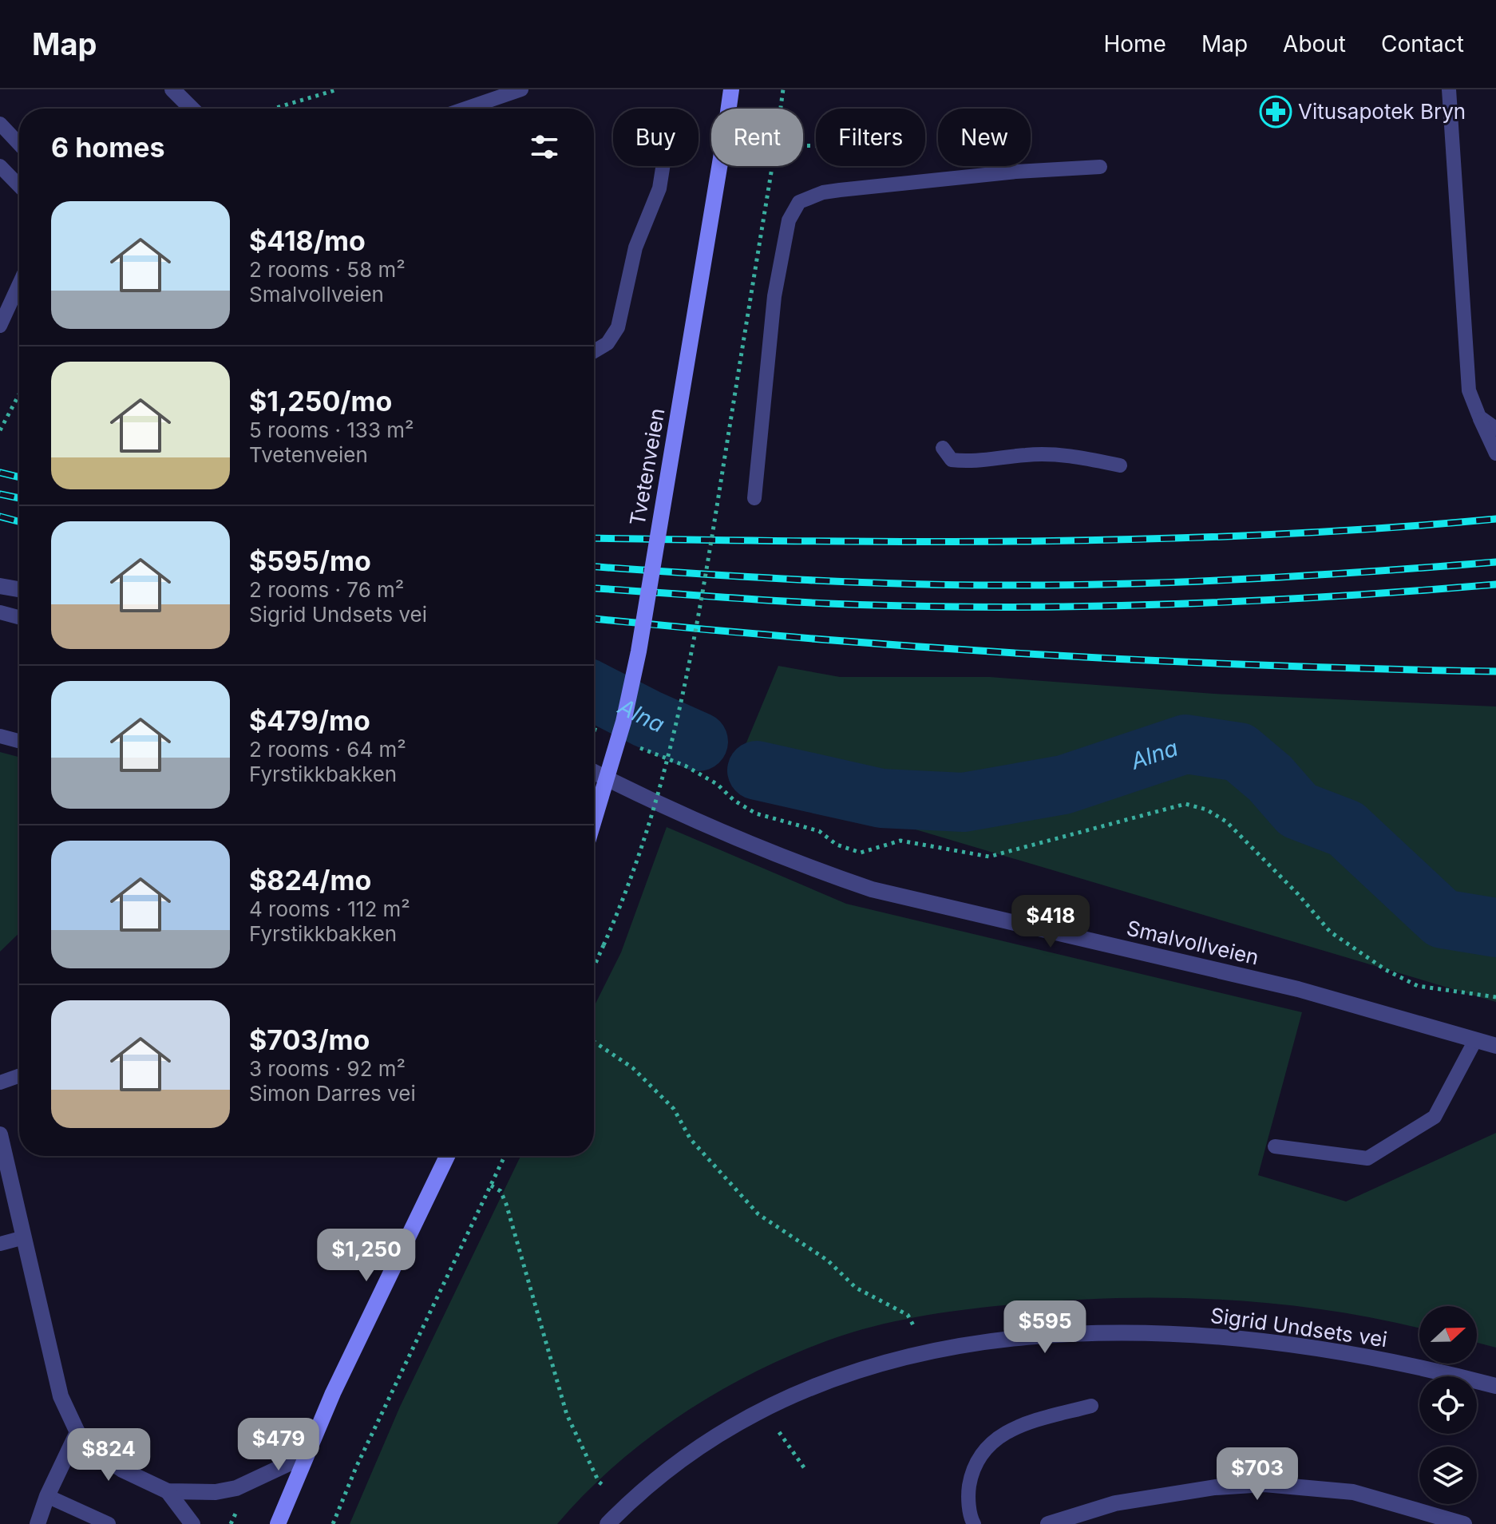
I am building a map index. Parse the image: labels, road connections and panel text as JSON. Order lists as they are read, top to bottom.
{
  "streets": {
    "main road": ["Tvetenveien"],
    "street": ["Smalvollveien", "Sigrid Undsets vei"]
  },
  "water": ["Alna"],
  "places": {
    "pharmacy": ["Vitusapotek Bryn"]
  },
  "north": "right",
  "page": {
    "header": "Map",
    "nav": [
      "Home",
      "Map",
      "About",
      "Contact"
    ],
    "chip": [
      "Buy",
      "Rent",
      "Filters",
      "New"
    ],
    "heading": "6 homes",
    "list": [
      {
        "name": "$418/mo",
        "note": "2 rooms · 58 m² · Smalvollveien"
      },
      {
        "name": "$1,250/mo",
        "note": "5 rooms · 133 m² · Tvetenveien"
      },
      {
        "name": "$595/mo",
        "note": "2 rooms · 76 m² · Sigrid Undsets vei"
      },
      {
        "name": "$479/mo",
        "note": "2 rooms · 64 m² · Fyrstikkbakken"
      },
      {
        "name": "$824/mo",
        "note": "4 rooms · 112 m² · Fyrstikkbakken"
      },
      {
        "name": "$703/mo",
        "note": "3 rooms · 92 m² · Simon Darres vei"
      }
    ],
    "price": [
      "$418",
      "$1,250",
      "$595",
      "$479",
      "$824",
      "$703"
    ]
  }
}
